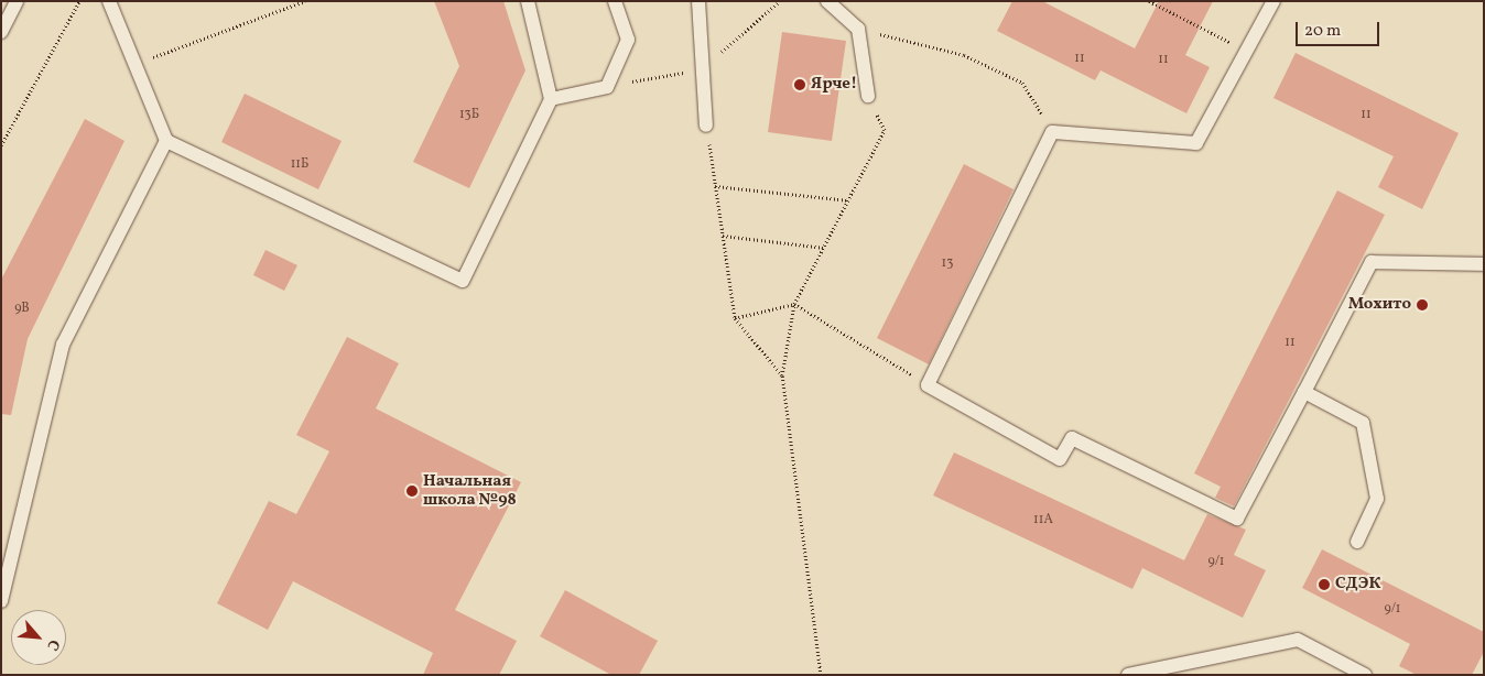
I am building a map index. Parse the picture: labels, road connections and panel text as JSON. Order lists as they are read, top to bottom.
{
  "places": [
    "Ярче!",
    "Мохито",
    "Начальная школа №98",
    "СДЭК"
  ],
  "house_numbers": [
    "11",
    "11",
    "13Б",
    "11",
    "11Б",
    "13",
    "9В",
    "11",
    "11А",
    "9/1",
    "9/1"
  ],
  "scale_bar": "20 m",
  "north": "bottom right"
}
